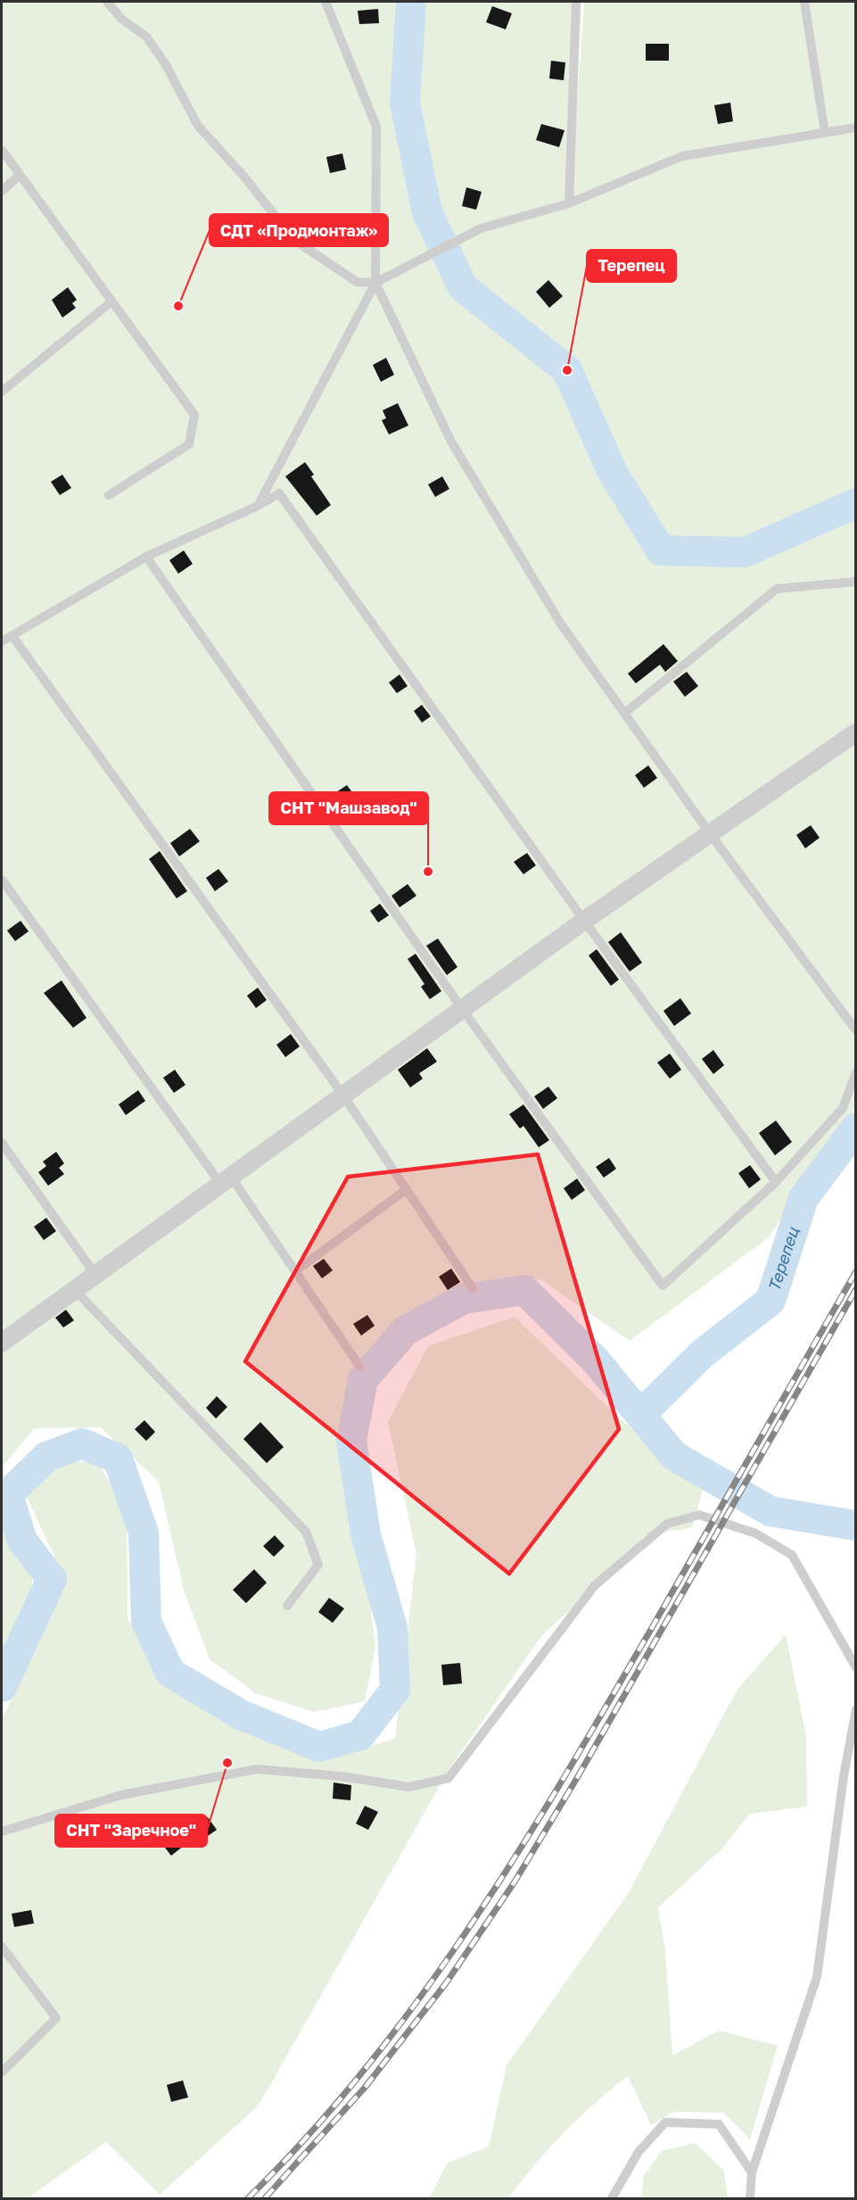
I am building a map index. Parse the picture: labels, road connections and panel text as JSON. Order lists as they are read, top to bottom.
{
  "water": ["Терепец"],
  "places": [
    "СДТ «Продмонтаж»",
    "Терепец",
    "СНТ \"Машзавод\"",
    "СНТ \"Заречное\""
  ]
}
